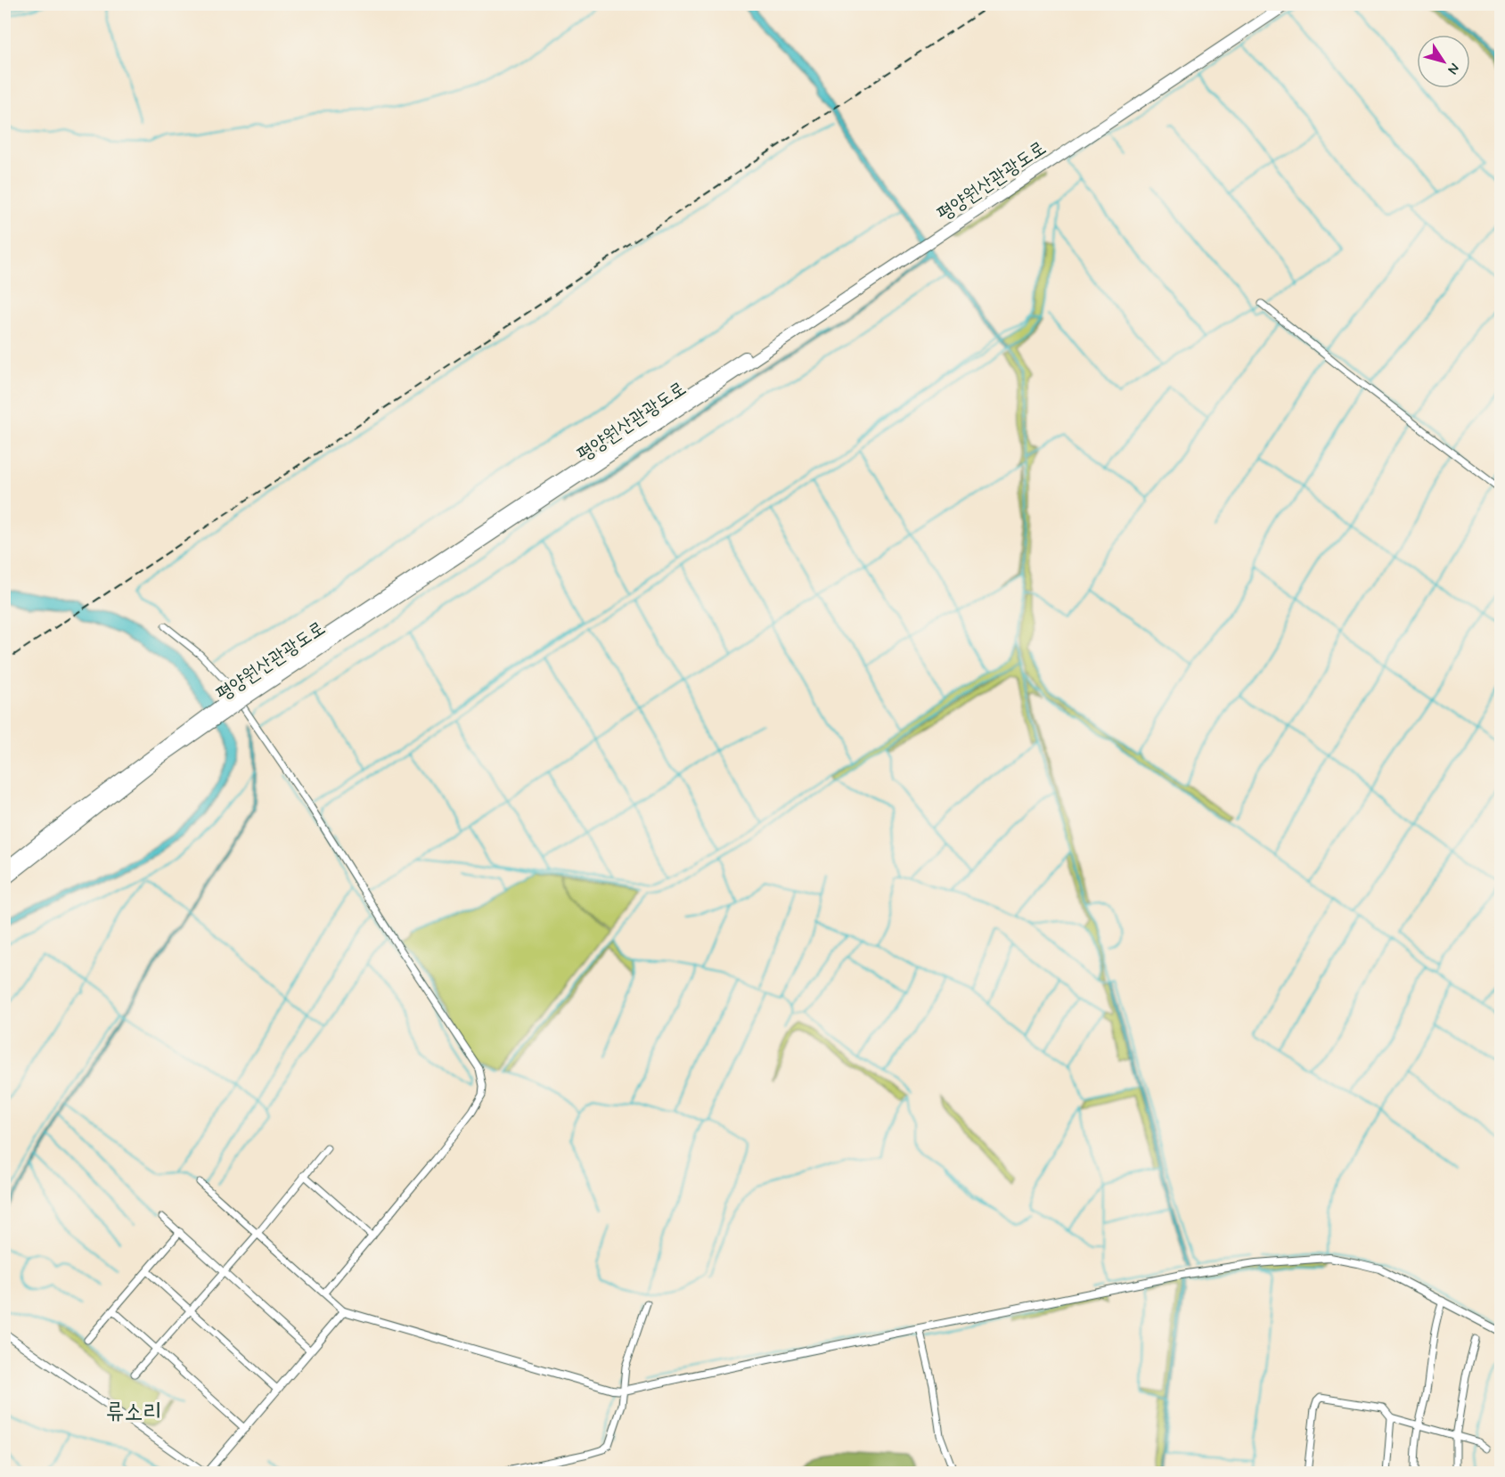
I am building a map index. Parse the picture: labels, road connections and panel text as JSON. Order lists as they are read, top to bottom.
{
  "streets": {
    "highway": ["평양원산관광도로"]
  },
  "districts": ["류소리"],
  "north": "bottom right"
}
